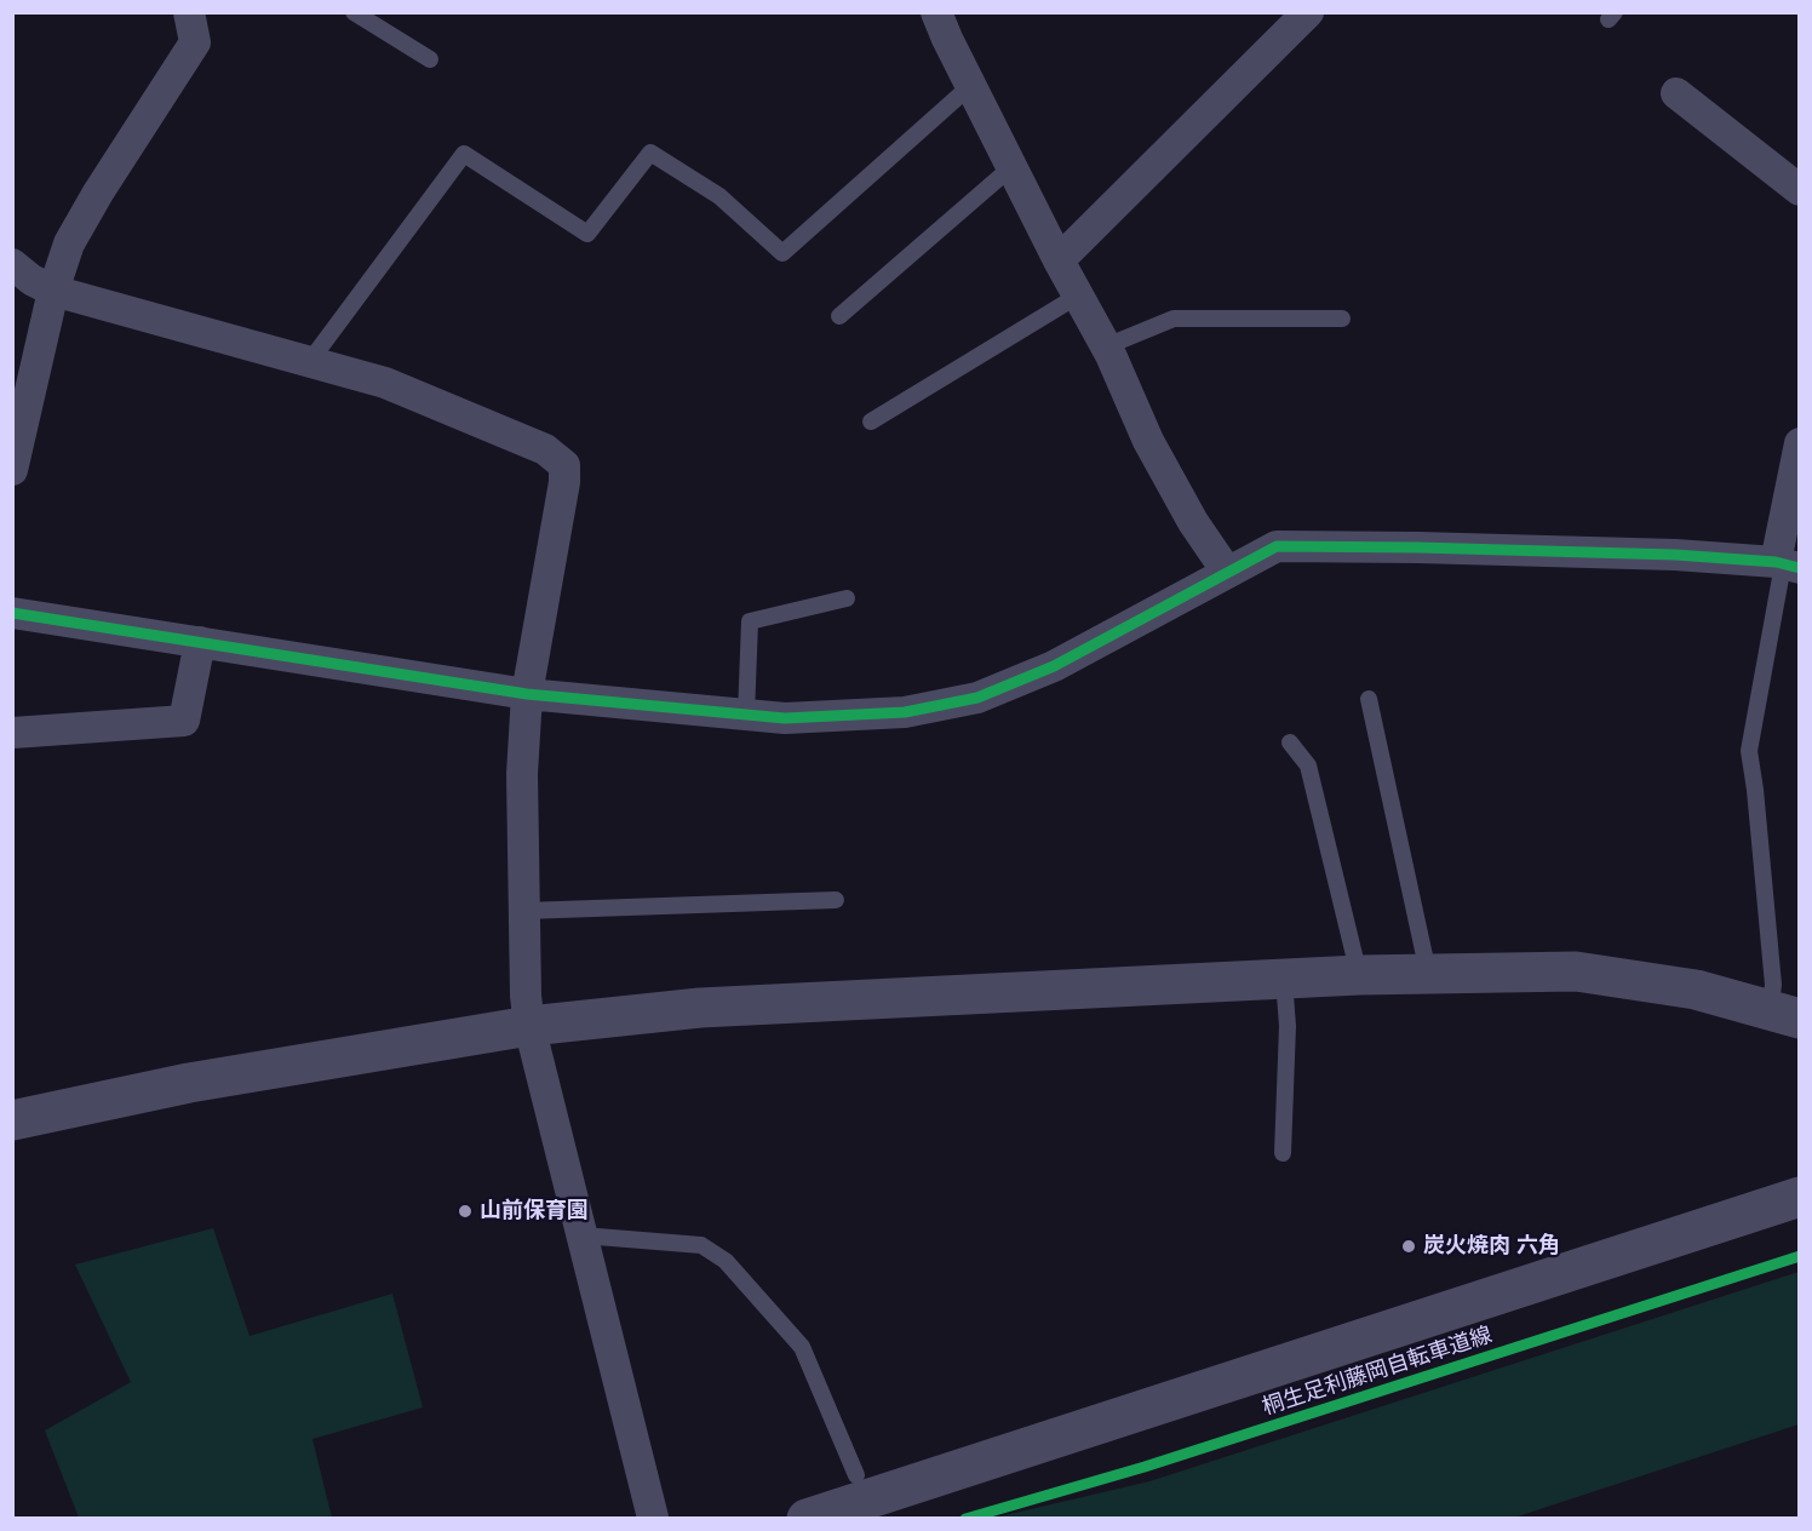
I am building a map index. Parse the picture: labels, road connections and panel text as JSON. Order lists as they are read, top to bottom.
{
  "streets": {
    "cycle path": ["桐生足利藤岡自転車道線"]
  },
  "places": ["山前保育園", "炭火焼肉 六角"]
}
